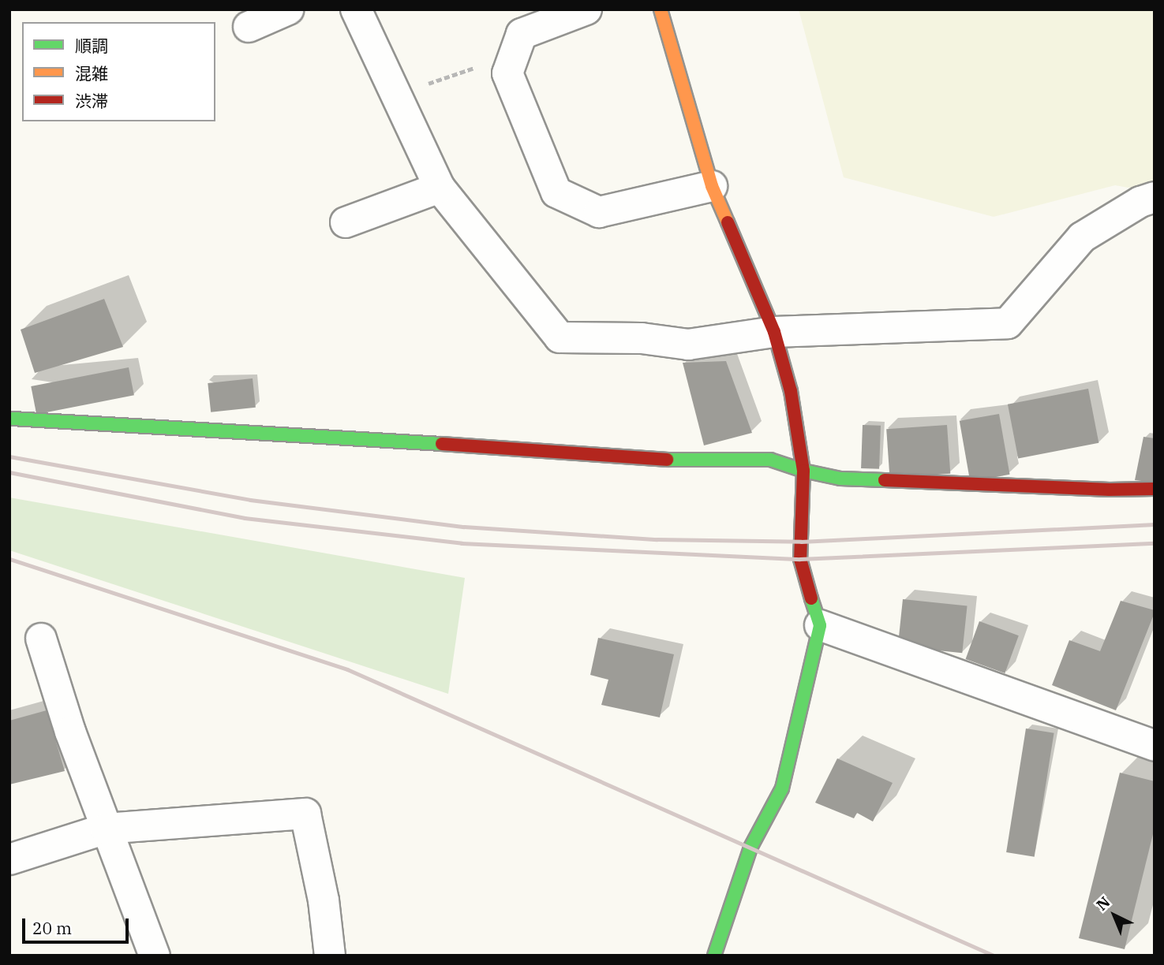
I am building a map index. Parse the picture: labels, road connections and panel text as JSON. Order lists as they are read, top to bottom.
{
  "legend": ["順調", "混雑", "渋滞"],
  "scale_bar": "20 m",
  "north": "top left"
}
